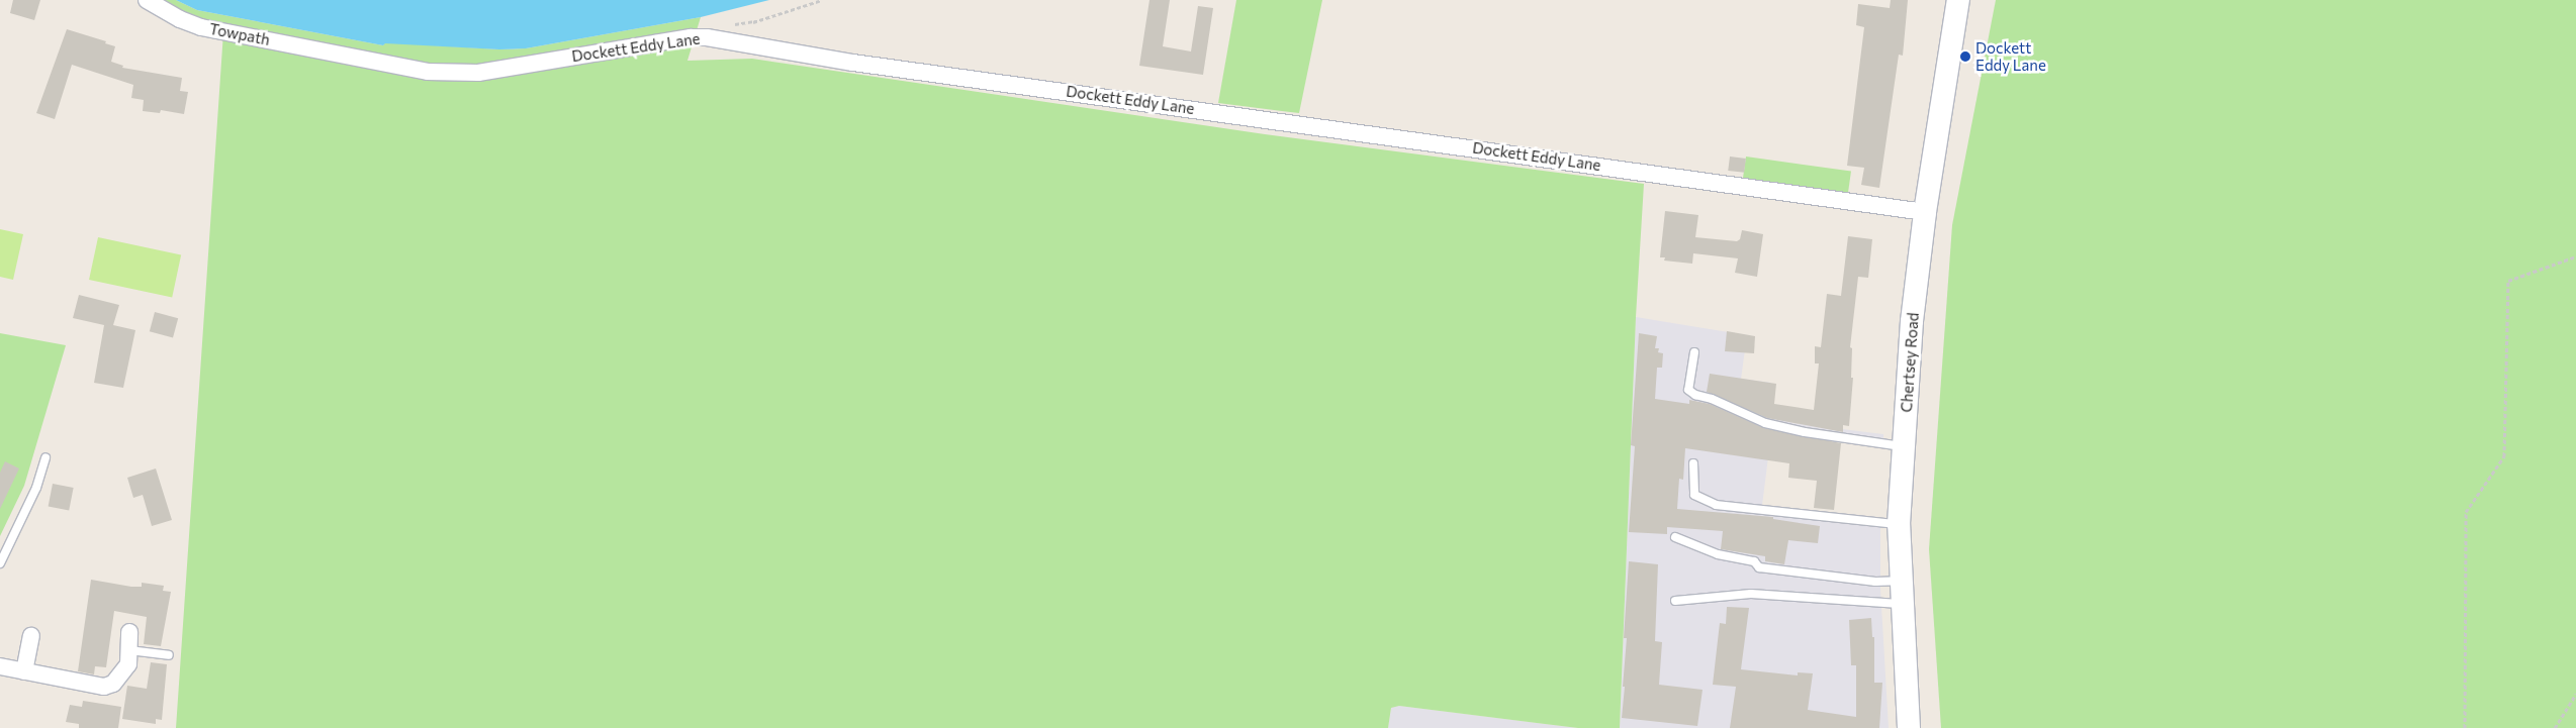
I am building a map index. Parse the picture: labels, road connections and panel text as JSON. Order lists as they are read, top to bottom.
{
  "streets": {
    "main road": ["Chertsey Road"],
    "street": ["Towpath", "Dockett Eddy Lane"]
  },
  "crossings": [
    ["Towpath", "Dockett Eddy Lane"],
    ["Dockett Eddy Lane", "Chertsey Road"]
  ],
  "places": ["Dockett Eddy Lane"]
}
